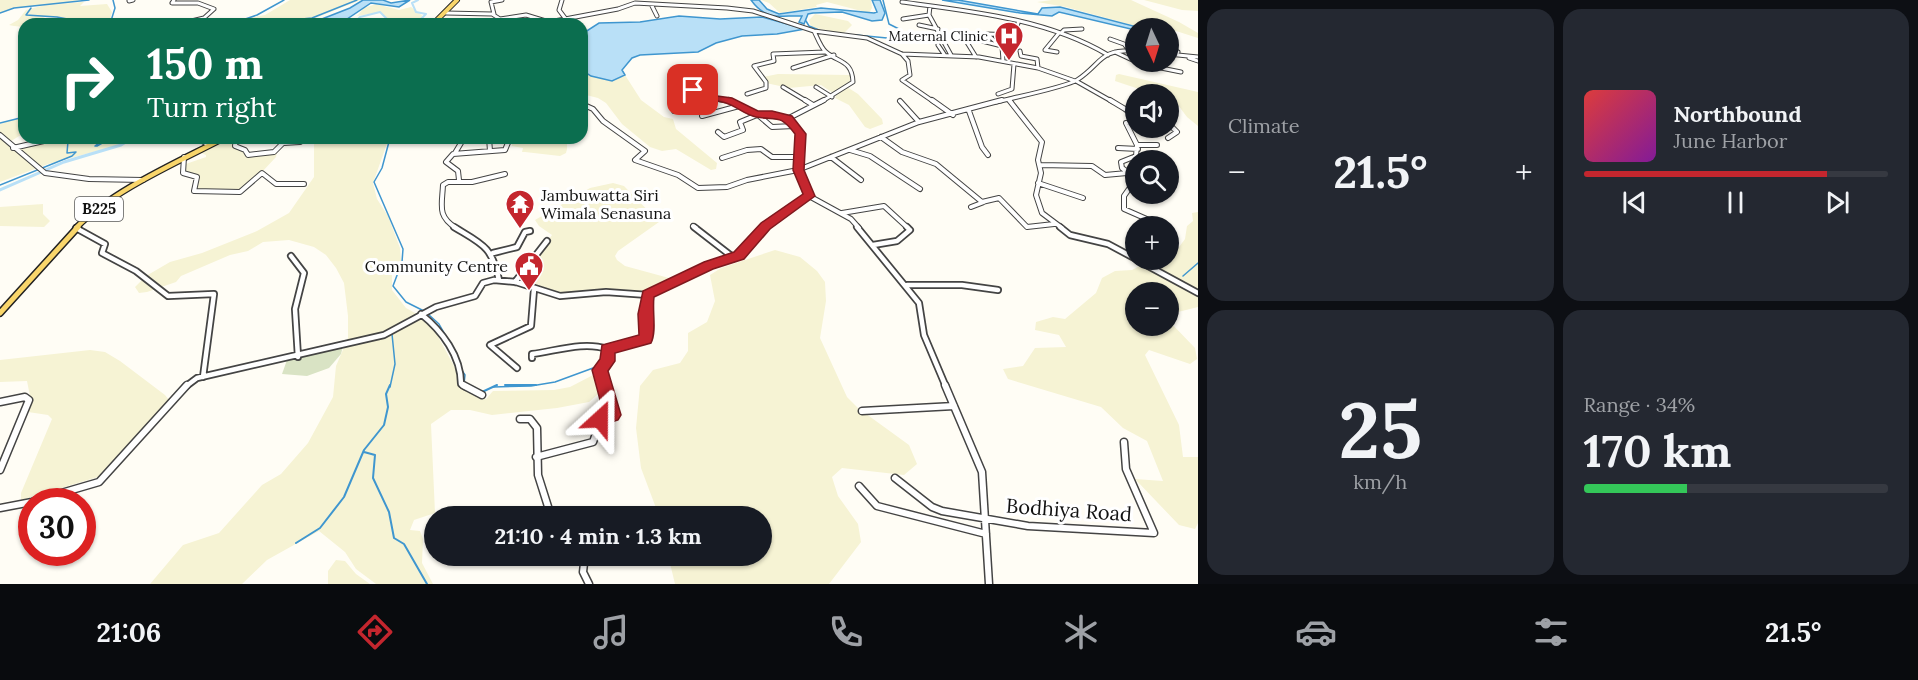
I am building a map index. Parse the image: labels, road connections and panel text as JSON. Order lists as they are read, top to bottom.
{
  "streets": {
    "main road": ["B225"],
    "street": ["Bodhiya Road"]
  },
  "places": {
    "hospital": ["Maternal Clinic"],
    "temple": ["Jambuwatta Siri Wimala Senasuna"],
    "public building": ["Community Centre"]
  },
  "north": "bottom",
  "page": {
    "tile": [
      "Climate",
      ["25", "km/h"],
      ["Range · 34%", "170 km"]
    ],
    "map_buttons": ["+", "−"],
    "turn": ["150 m", "Turn right"],
    "song": ["Northbound", "June Harbor"],
    "heat": ["−", "21.5°", "+"],
    "limit": "30",
    "trip": "21:10 · 4 min · 1.3 km",
    "tabs": ["21:06", "21.5°"]
  }
}
